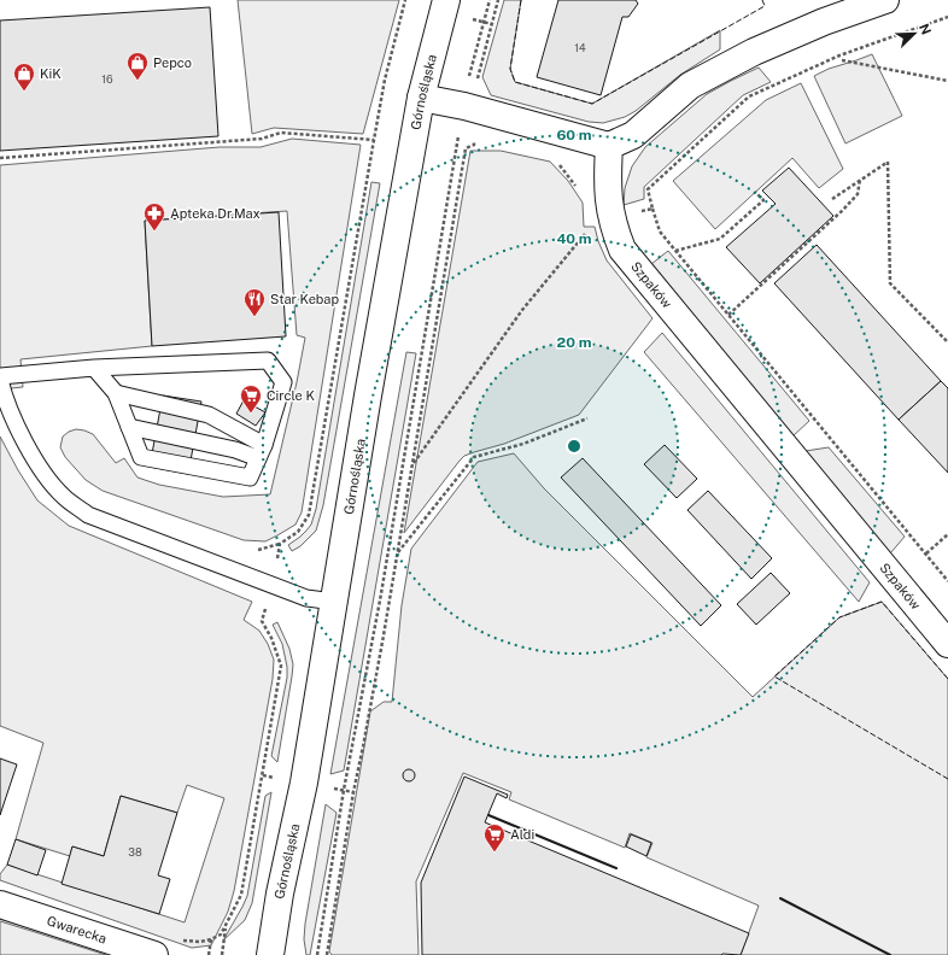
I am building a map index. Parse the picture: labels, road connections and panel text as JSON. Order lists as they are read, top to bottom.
{
  "streets": {
    "street": ["Górnośląska", "Szpaków", "Gwarecka"]
  },
  "places": {
    "shop": ["Pepco", "KiK"],
    "pharmacy": ["Apteka Dr.Max"],
    "restaurant": ["Star Kebap"],
    "supermarket": ["Circle K", "Aldi"]
  },
  "house_numbers": ["14", "16", "38"],
  "north": "top right",
  "rings": ["60 m", "40 m", "20 m"]
}
